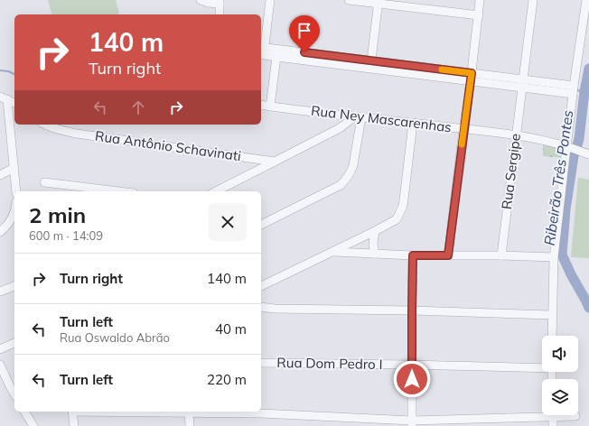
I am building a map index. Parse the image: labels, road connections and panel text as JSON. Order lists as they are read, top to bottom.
{
  "streets": {
    "street": [
      "Rua Ney Mascarenhas",
      "Rua Antônio Schavinati",
      "Rua Sergipe",
      "Rua Dom Pedro I"
    ]
  },
  "crossings": [
    ["Rua Ney Mascarenhas", "Rua Sergipe"]
  ],
  "water": ["Ribeirão Três Pontes"],
  "page": {
    "turn": ["140 m", "Turn right"],
    "heading": ["2 min", "600 m · 14:09"],
    "list": [
      {
        "name": "Turn right",
        "value": "140 m"
      },
      {
        "name": "Turn left",
        "note": "Rua Oswaldo Abrão",
        "value": "40 m"
      },
      {
        "name": "Turn left",
        "value": "220 m"
      }
    ]
  }
}
